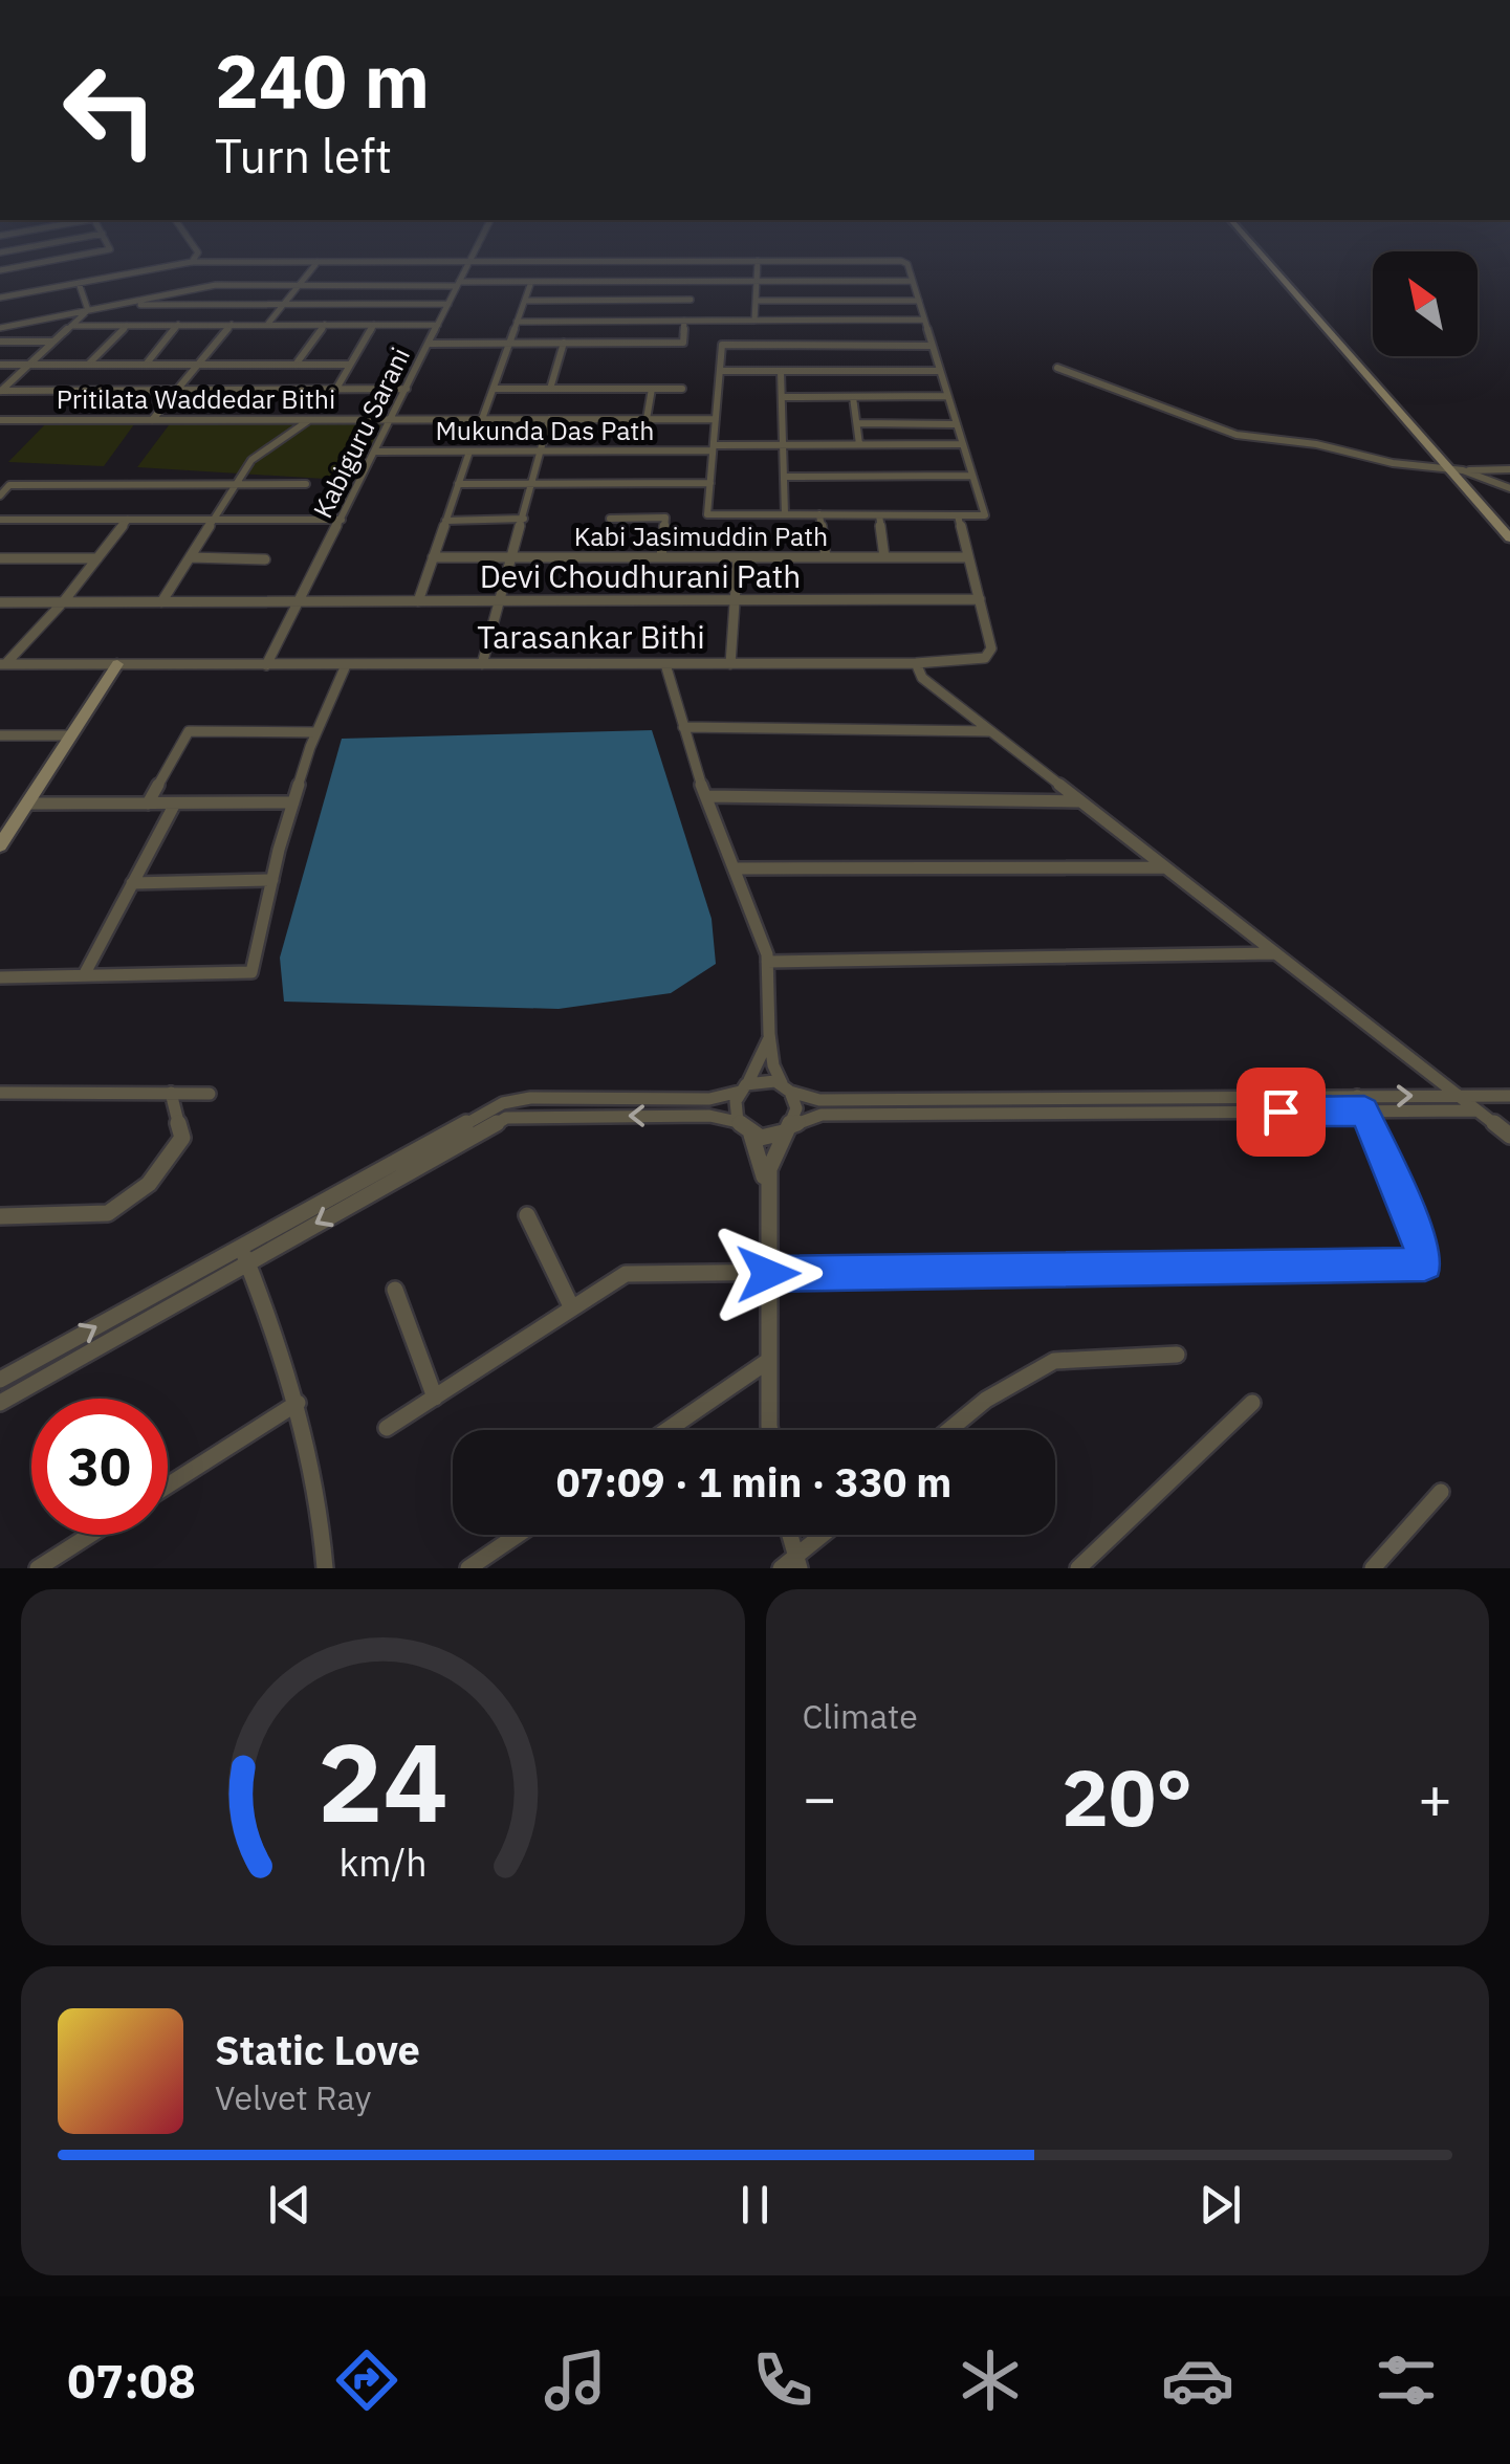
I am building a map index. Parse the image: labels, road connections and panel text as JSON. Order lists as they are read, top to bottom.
{
  "streets": {
    "street": [
      "Pritilata Waddedar Bithi",
      "Mukunda Das Path",
      "Kabiguru Sarani",
      "Kabi Jasimuddin Path",
      "Devi Choudhurani Path",
      "Tarasankar Bithi"
    ]
  },
  "crossings": [
    ["Pritilata Waddedar Bithi", "Kabiguru Sarani"],
    ["Mukunda Das Path", "Kabiguru Sarani"],
    ["Kabiguru Sarani", "Devi Choudhurani Path"],
    ["Kabiguru Sarani", "Tarasankar Bithi"],
    ["Devi Choudhurani Path", "Tarasankar Bithi"]
  ],
  "north": "top left",
  "page": {
    "turn": ["240 m", "Turn left"],
    "limit": "30",
    "trip": "07:09 · 1 min · 330 m",
    "tile": "Climate",
    "heat": ["−", "20°", "+"],
    "song": ["Static Love", "Velvet Ray"],
    "tabs": "07:08",
    "gauge": ["24", "km/h"]
  }
}
